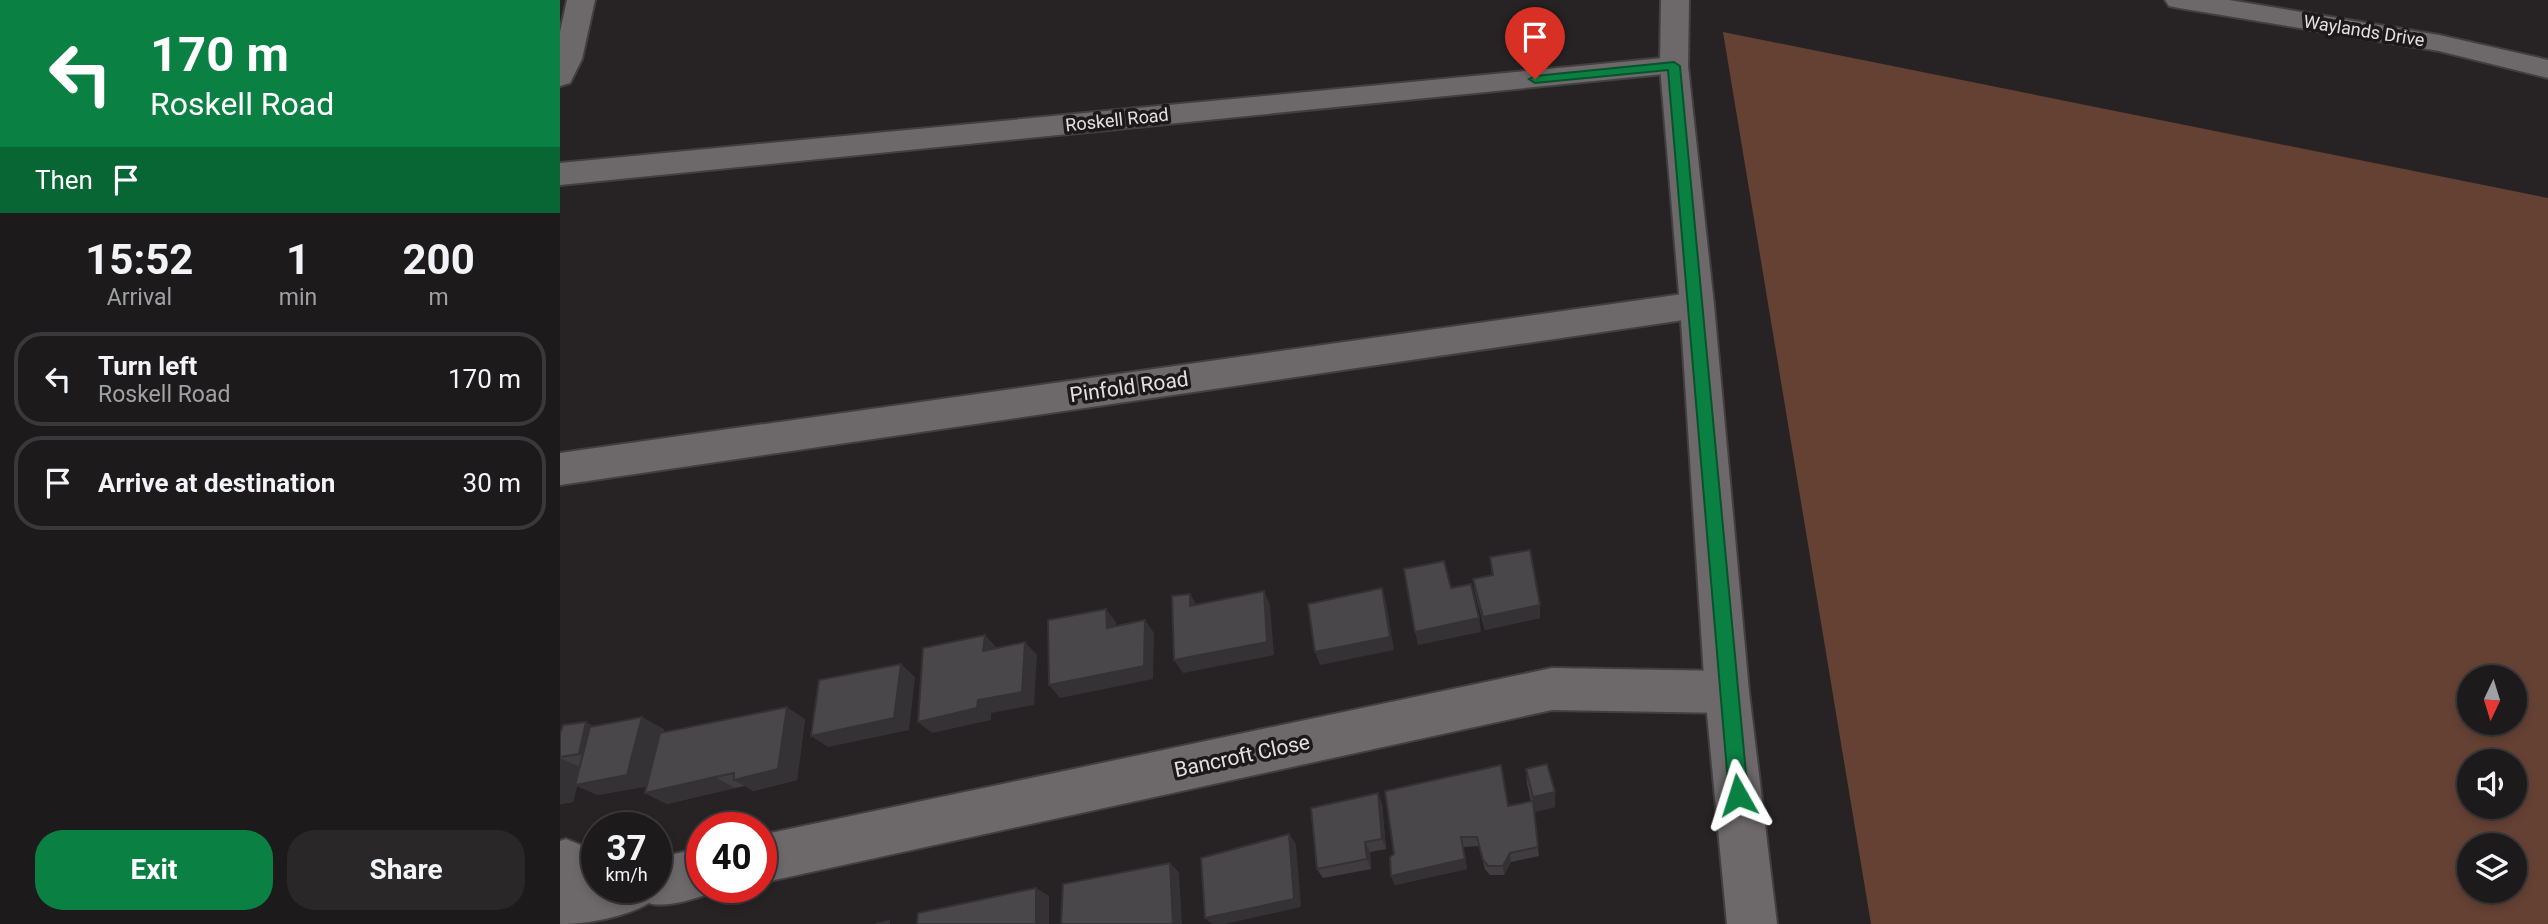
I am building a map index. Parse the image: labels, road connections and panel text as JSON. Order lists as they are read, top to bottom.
{
  "streets": {
    "street": [
      "Waylands Drive",
      "Roskell Road",
      "Pinfold Road",
      "Bancroft Close"
    ]
  },
  "north": "bottom",
  "page": {
    "turn": ["170 m", "Roskell Road"],
    "then": "Then",
    "eta": [
      "15:52",
      "Arrival",
      "1",
      "min",
      "200",
      "m"
    ],
    "list": [
      {
        "name": "Turn left",
        "note": "Roskell Road",
        "value": "170 m"
      },
      {
        "name": "Arrive at destination",
        "value": "30 m"
      }
    ],
    "speed": "37 km/h",
    "limit": "40",
    "buttons": ["Exit", "Share"]
  }
}
